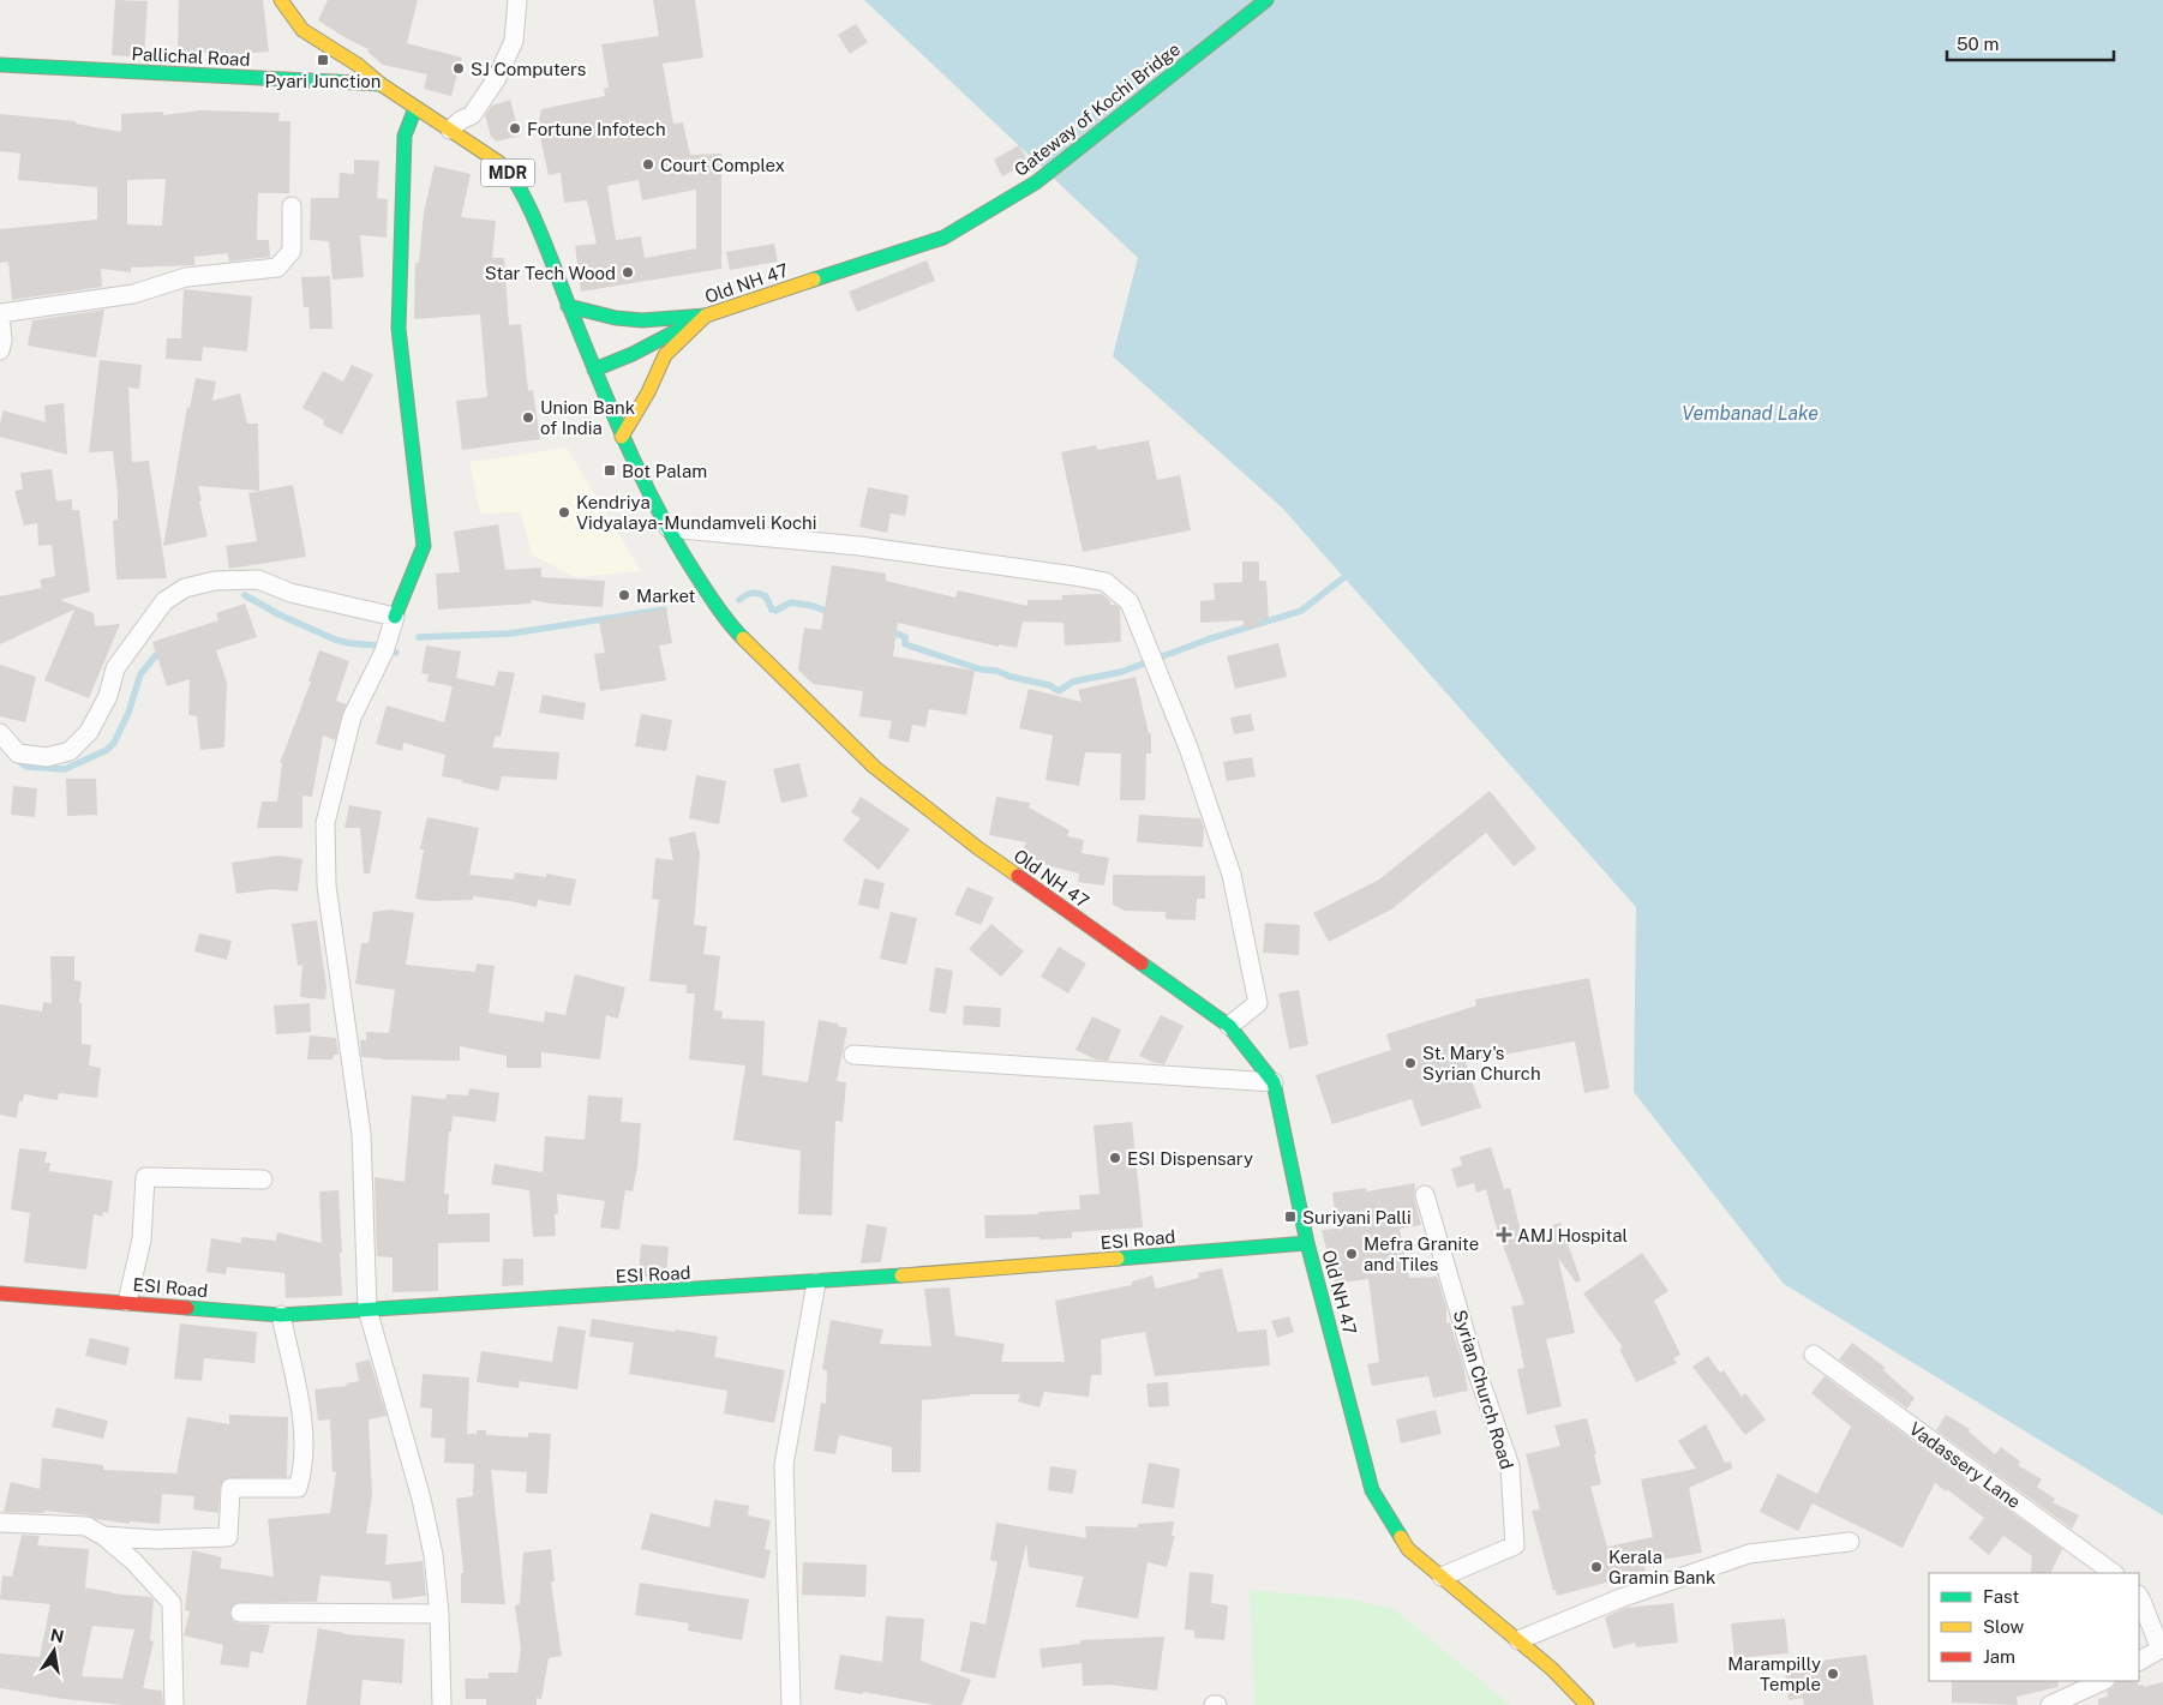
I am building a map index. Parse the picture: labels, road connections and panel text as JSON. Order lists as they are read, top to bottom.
{
  "streets": {
    "main road": [
      "Pallichal Road",
      "Gateway of Kochi Bridge",
      "MDR",
      "Old NH 47",
      "ESI Road"
    ],
    "street": ["Syrian Church Road", "Vadassery Lane"]
  },
  "crossings": [
    ["Pallichal Road", "MDR"],
    ["Gateway of Kochi Bridge", "Old NH 47"],
    ["MDR", "Old NH 47"],
    ["Old NH 47", "ESI Road"],
    ["Old NH 47", "Syrian Church Road"]
  ],
  "water": ["Vembanad Lake"],
  "places": {
    "transit": ["Pyari Junction", "Bot Palam", "Suriyani Palli"],
    "other": [
      "SJ Computers",
      "Fortune Infotech",
      "Court Complex",
      "Star Tech Wood",
      "Union Bank of India",
      "Kendriya Vidyalaya-Mundamveli Kochi",
      "Market",
      "St. Mary's Syrian Church",
      "ESI Dispensary",
      "Mefra Granite and Tiles",
      "Kerala Gramin Bank",
      "Marampilly Temple"
    ],
    "health": ["AMJ Hospital"]
  },
  "legend": ["Fast", "Slow", "Jam"],
  "scale_bar": "50 m",
  "north": "top"
}
